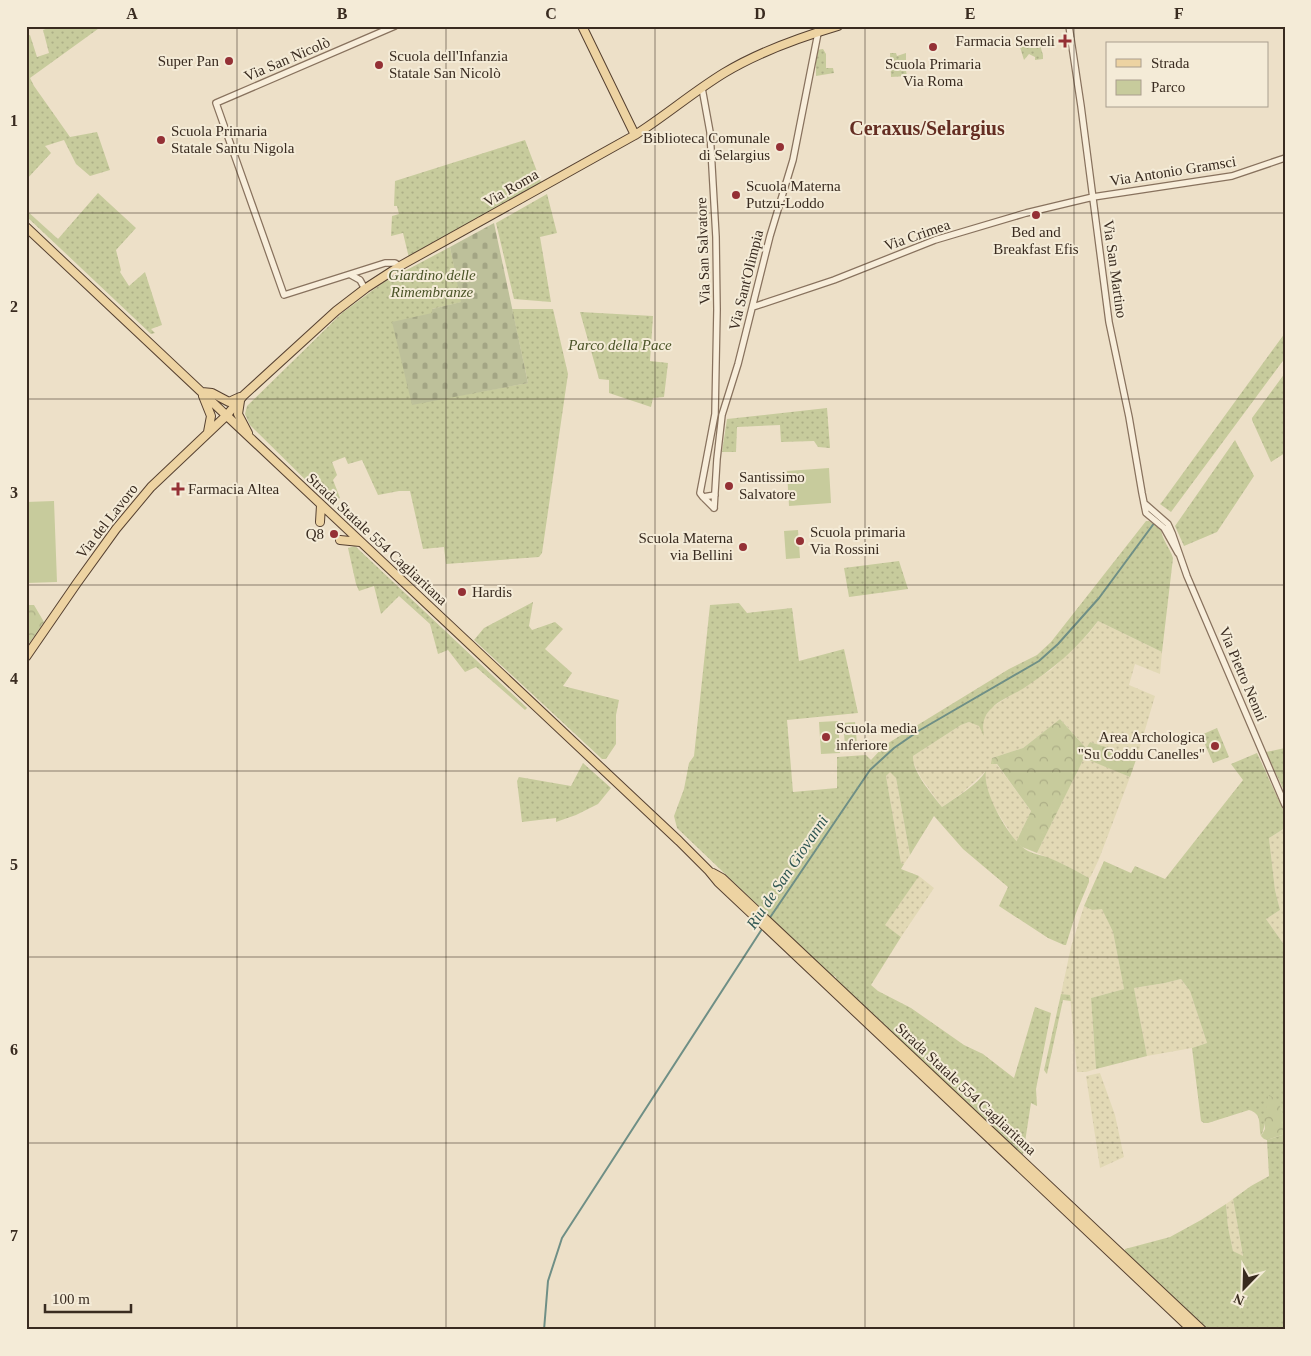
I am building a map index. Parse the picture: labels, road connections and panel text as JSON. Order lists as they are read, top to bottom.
{
  "streets": {
    "main road": ["Via Roma", "Via del Lavoro", "Strada Statale 554 Cagliaritana"],
    "street": [
      "Via San Nicolò",
      "Via Antonio Gramsci",
      "Via Crimea",
      "Via San Salvatore",
      "Via San Martino",
      "Via Sant'Olimpia",
      "Via Pietro Nenni"
    ]
  },
  "crossings": [
    ["Via Antonio Gramsci", "Via Crimea"],
    ["Via Antonio Gramsci", "Via San Martino"],
    ["Via Roma", "Via San Salvatore"],
    ["Via Roma", "Via Sant'Olimpia"],
    ["Via Roma", "Via del Lavoro"],
    ["Via Roma", "Strada Statale 554 Cagliaritana"],
    ["Via Crimea", "Via San Martino"],
    ["Via Crimea", "Via Sant'Olimpia"],
    ["Via San Martino", "Via Pietro Nenni"],
    ["Via del Lavoro", "Strada Statale 554 Cagliaritana"]
  ],
  "districts": ["Ceraxus/Selargius"],
  "water": ["Riu de San Giovanni"],
  "parks": ["Giardino delle Rimembranze", "Parco della Pace"],
  "places": {
    "health": ["Farmacia Serreli", "Farmacia Altea"],
    "other": [
      "Scuola Primaria Via Roma",
      "Super Pan",
      "Scuola dell'Infanzia Statale San Nicolò",
      "Scuola Primaria Statale Santu Nigola",
      "Biblioteca Comunale di Selargius",
      "Scuola Materna Putzu-Loddo",
      "Bed and Breakfast Efis",
      "Santissimo Salvatore",
      "Q8",
      "Scuola primaria Via Rossini",
      "Scuola Materna via Bellini",
      "Hardis",
      "Scuola media inferiore",
      "Area Archologica \"Su Coddu Canelles\""
    ]
  },
  "legend": ["Strada", "Parco"],
  "scale_bar": "100 m",
  "north": "bottom left",
  "grid": {
    "columns": [
      "A",
      "B",
      "C",
      "D",
      "E",
      "F"
    ],
    "rows": [
      "1",
      "2",
      "3",
      "4",
      "5",
      "6",
      "7"
    ]
  }
}
